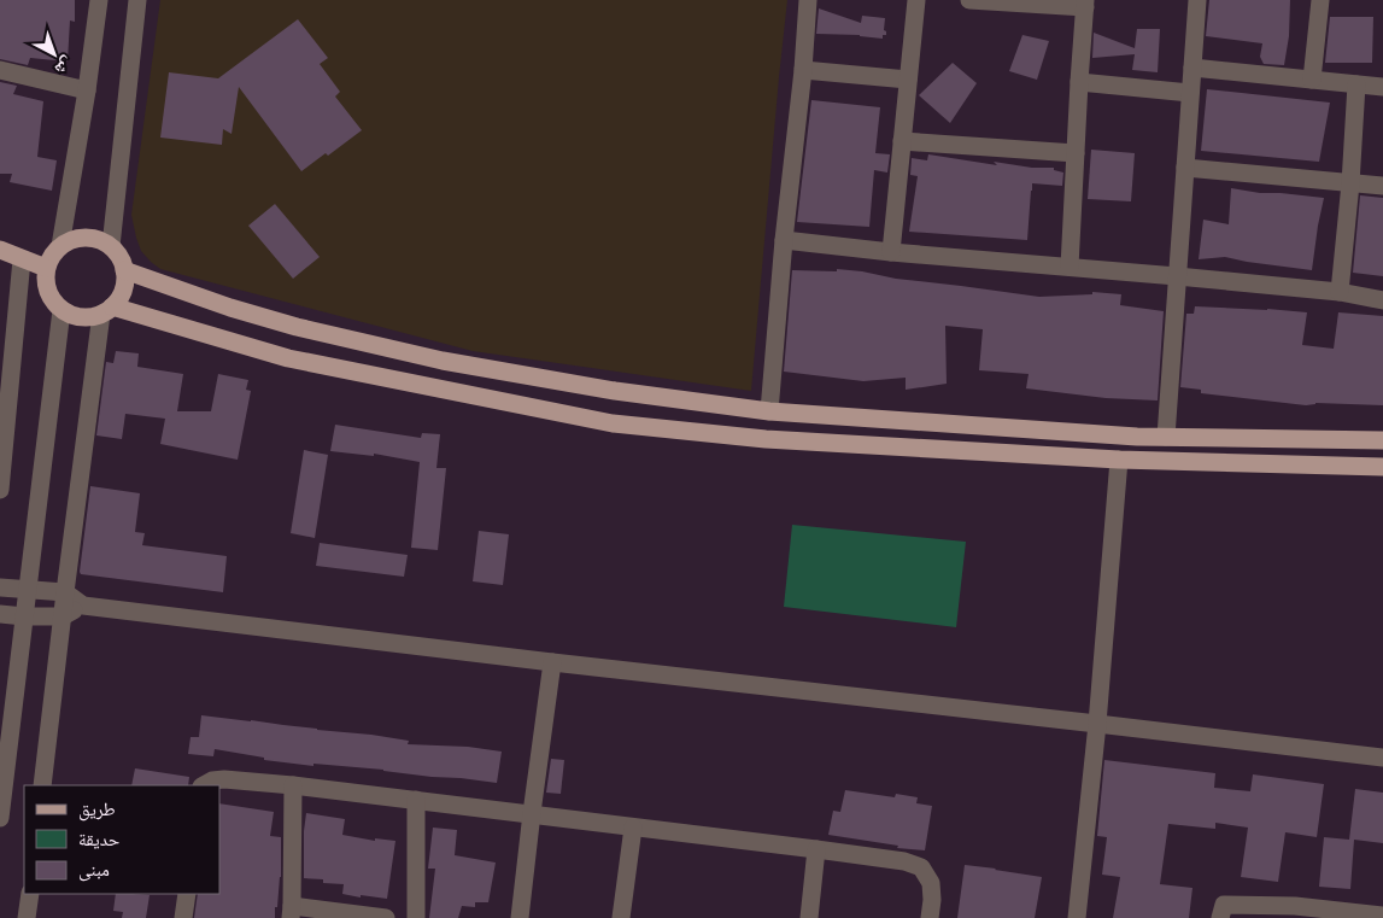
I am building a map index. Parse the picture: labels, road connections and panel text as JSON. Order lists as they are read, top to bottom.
{
  "legend": ["طريق", "حديقة", "مبنى"],
  "north": "bottom right"
}
